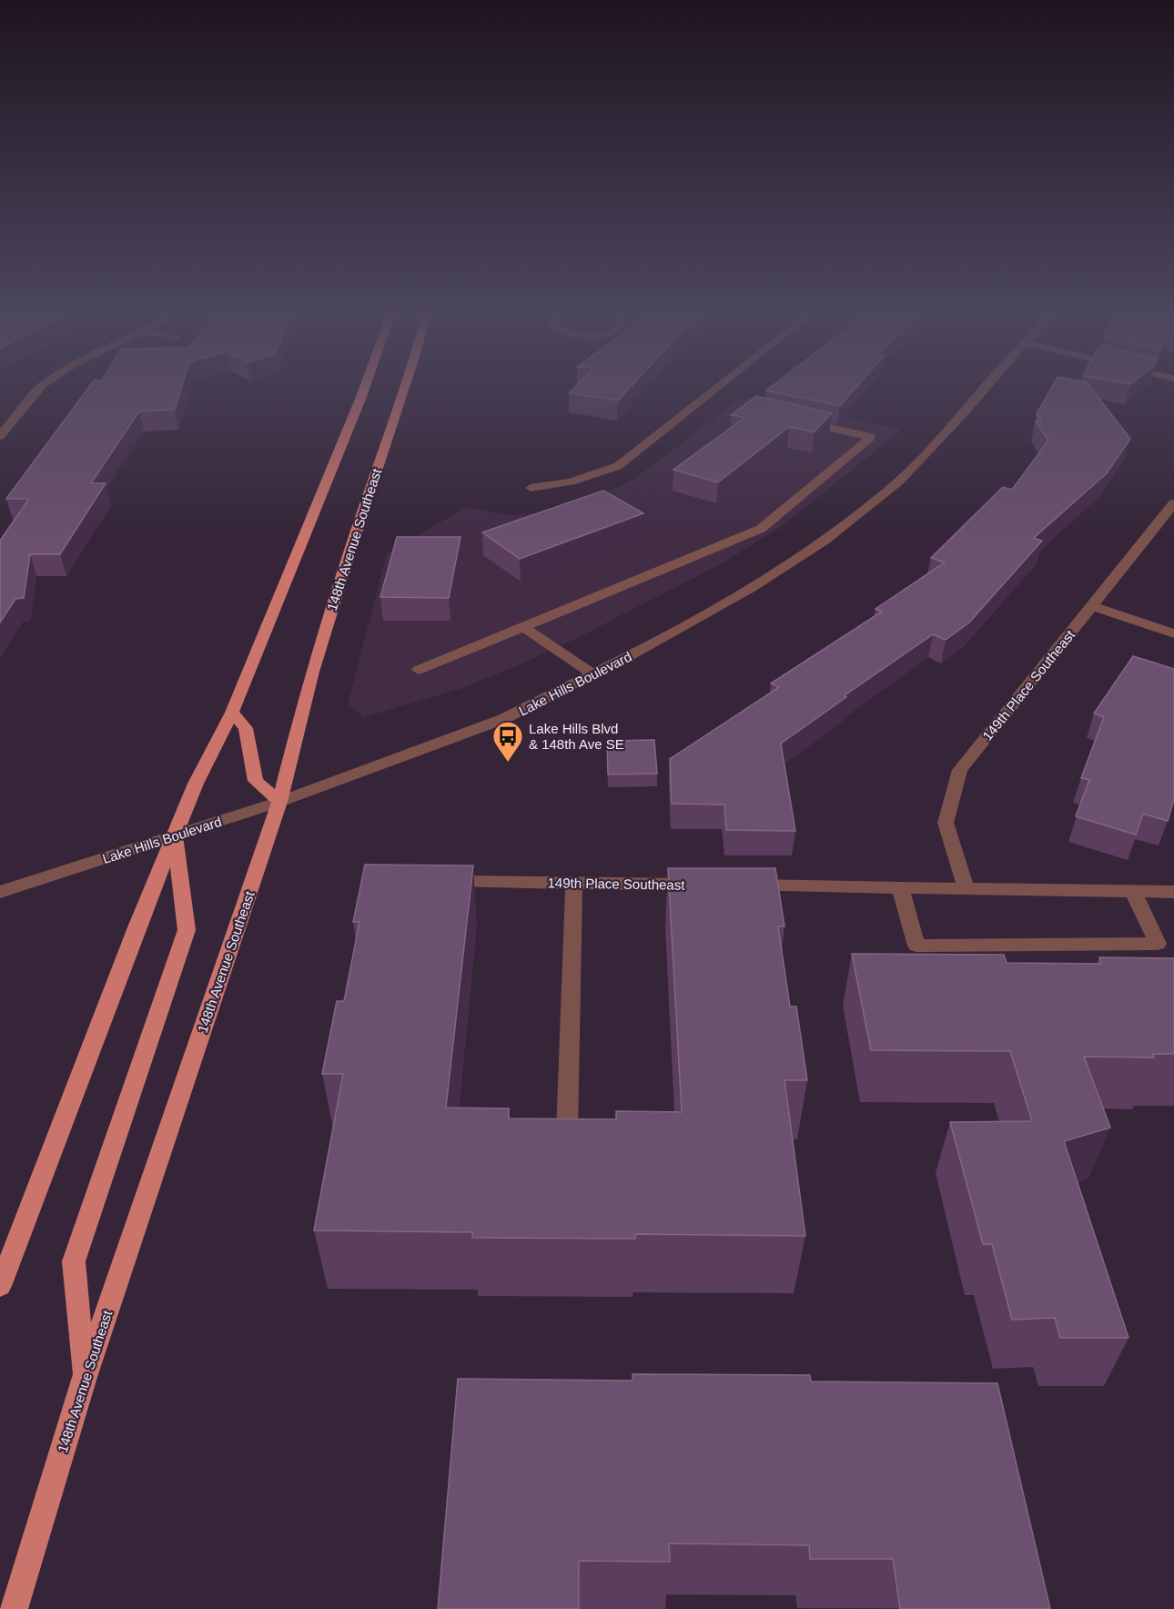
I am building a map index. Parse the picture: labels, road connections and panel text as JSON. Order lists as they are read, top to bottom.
{
  "streets": {
    "main road": ["148th Avenue Southeast"],
    "street": ["Lake Hills Boulevard", "149th Place Southeast"]
  },
  "crossings": [
    ["148th Avenue Southeast", "Lake Hills Boulevard"]
  ],
  "places": {
    "bus stop": ["Lake Hills Blvd & 148th Ave SE"]
  }
}
